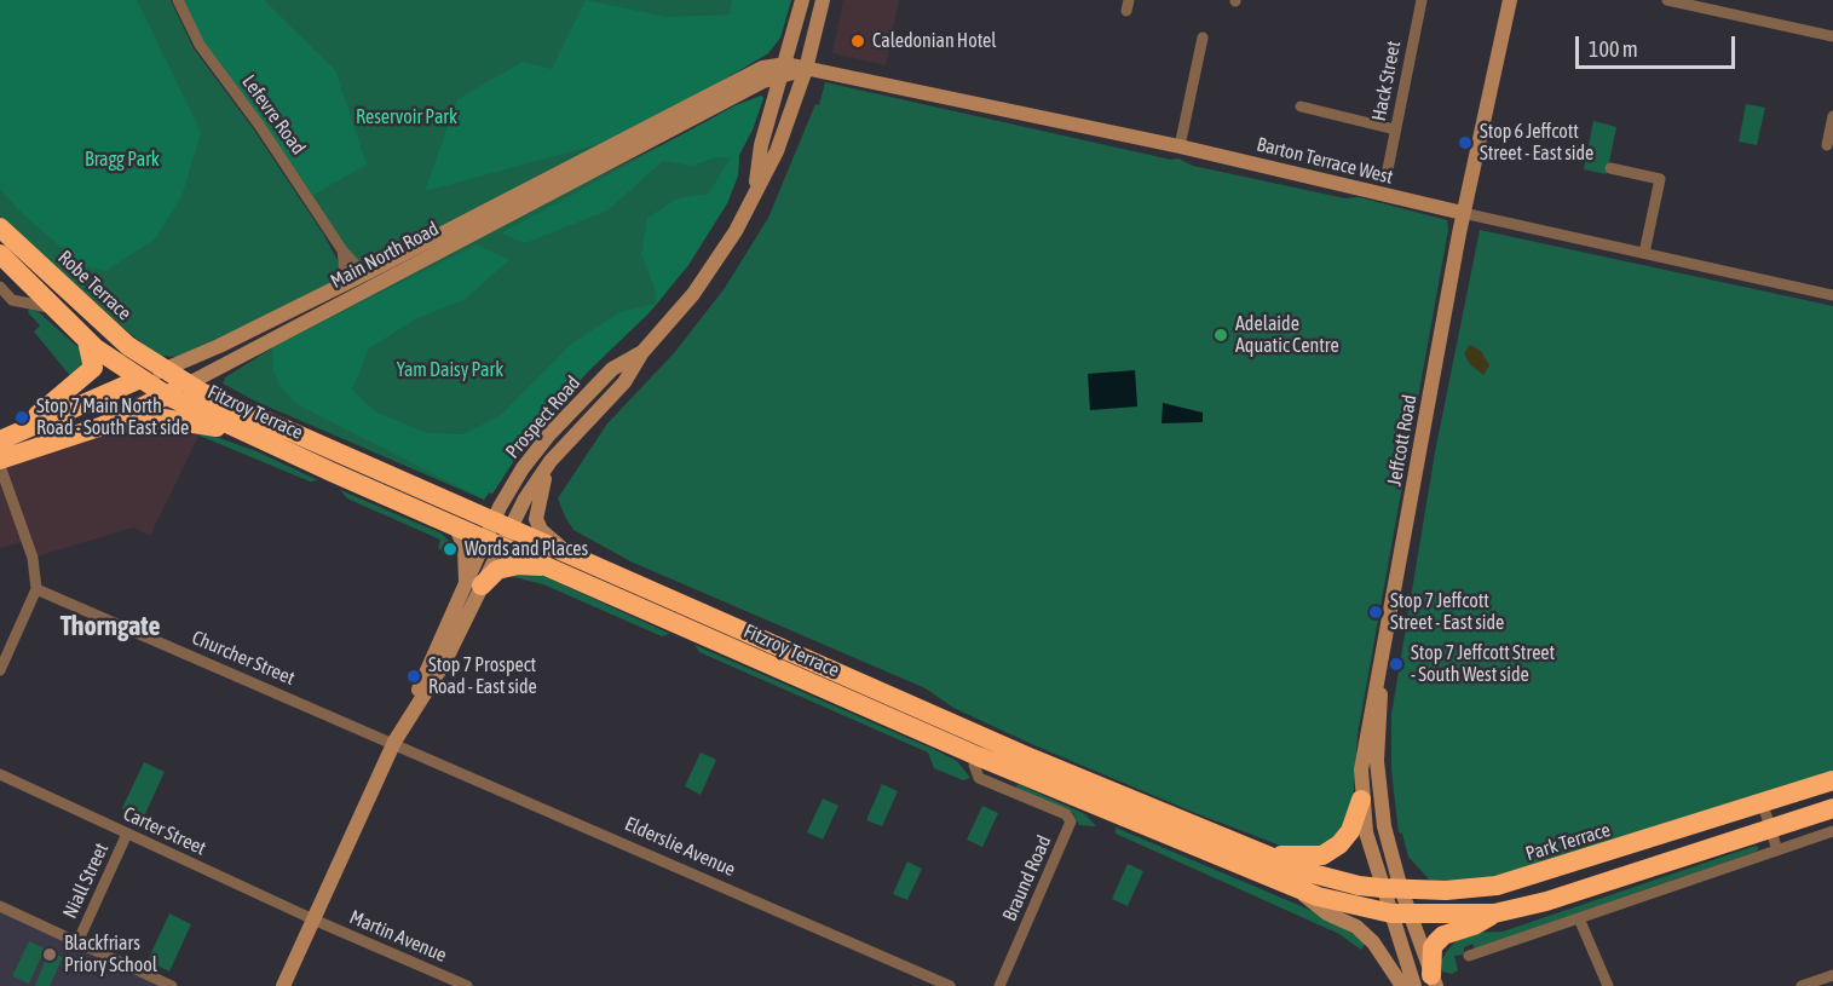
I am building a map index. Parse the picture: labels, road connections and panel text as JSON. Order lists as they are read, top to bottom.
{
  "streets": {
    "highway": [
      "Main North Road",
      "Robe Terrace",
      "Fitzroy Terrace",
      "Park Terrace"
    ],
    "main road": ["Barton Terrace West", "Prospect Road", "Jeffcott Road"],
    "street": [
      "Hack Street",
      "Lefevre Road",
      "Churcher Street",
      "Carter Street",
      "Elderslie Avenue",
      "Braund Road",
      "Niall Street",
      "Martin Avenue"
    ]
  },
  "crossings": [
    ["Lefevre Road", "Main North Road"],
    ["Barton Terrace West", "Prospect Road"],
    ["Barton Terrace West", "Jeffcott Road"],
    ["Main North Road", "Robe Terrace"],
    ["Main North Road", "Fitzroy Terrace"],
    ["Main North Road", "Prospect Road"],
    ["Robe Terrace", "Fitzroy Terrace"],
    ["Fitzroy Terrace", "Prospect Road"],
    ["Fitzroy Terrace", "Jeffcott Road"],
    ["Fitzroy Terrace", "Park Terrace"],
    ["Fitzroy Terrace", "Braund Road"],
    ["Prospect Road", "Churcher Street"],
    ["Prospect Road", "Carter Street"],
    ["Prospect Road", "Elderslie Avenue"],
    ["Prospect Road", "Martin Avenue"],
    ["Jeffcott Road", "Park Terrace"],
    ["Churcher Street", "Elderslie Avenue"],
    ["Carter Street", "Niall Street"],
    ["Carter Street", "Martin Avenue"]
  ],
  "districts": ["Thorngate"],
  "parks": ["Reservoir Park", "Bragg Park", "Yam Daisy Park"],
  "places": [
    "Caledonian Hotel",
    "Stop 6 Jeffcott Street - East side",
    "Adelaide Aquatic Centre",
    "Stop 7 Main North Road - South East side",
    "Words and Places",
    "Stop 7 Jeffcott Street - East side",
    "Stop 7 Jeffcott Street - South West side",
    "Stop 7 Prospect Road - East side",
    "Blackfriars Priory School"
  ],
  "scale_bar": "100 m"
}
